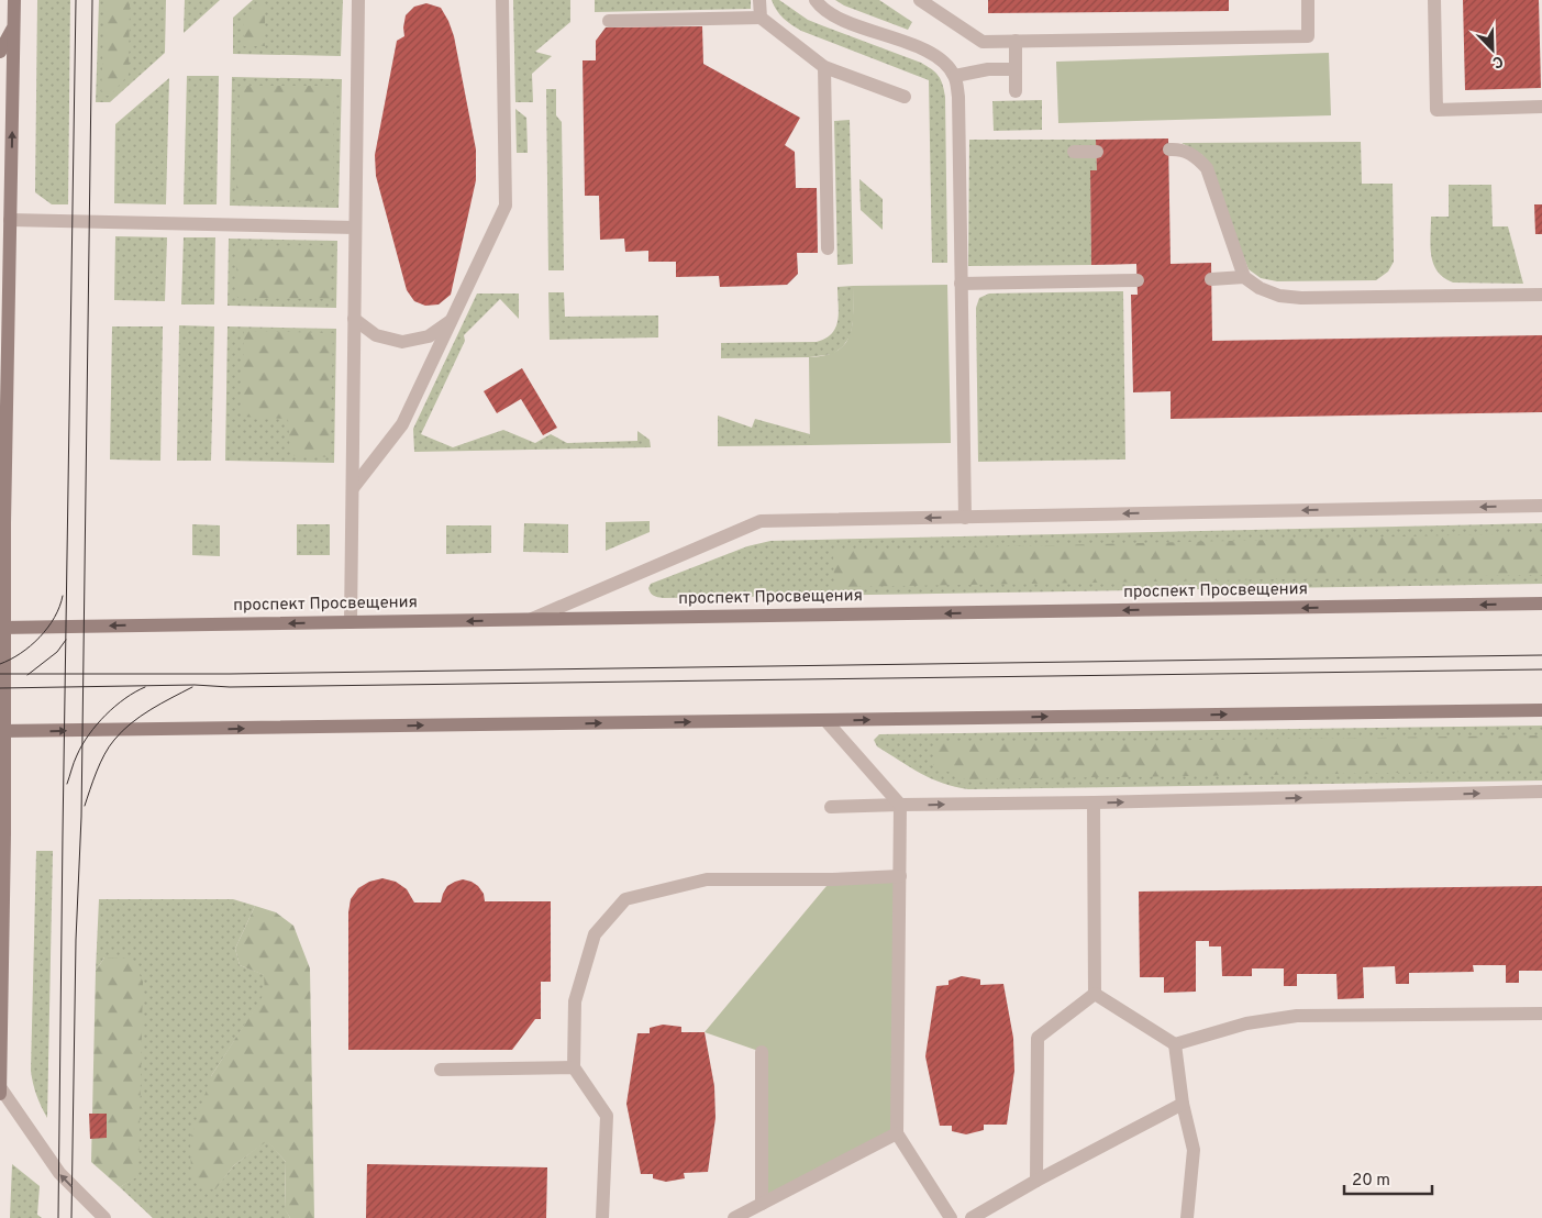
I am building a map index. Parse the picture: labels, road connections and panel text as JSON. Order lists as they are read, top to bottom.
{
  "streets": {
    "main road": ["проспект Просвещения"]
  },
  "scale_bar": "20 m",
  "north": "bottom right"
}
